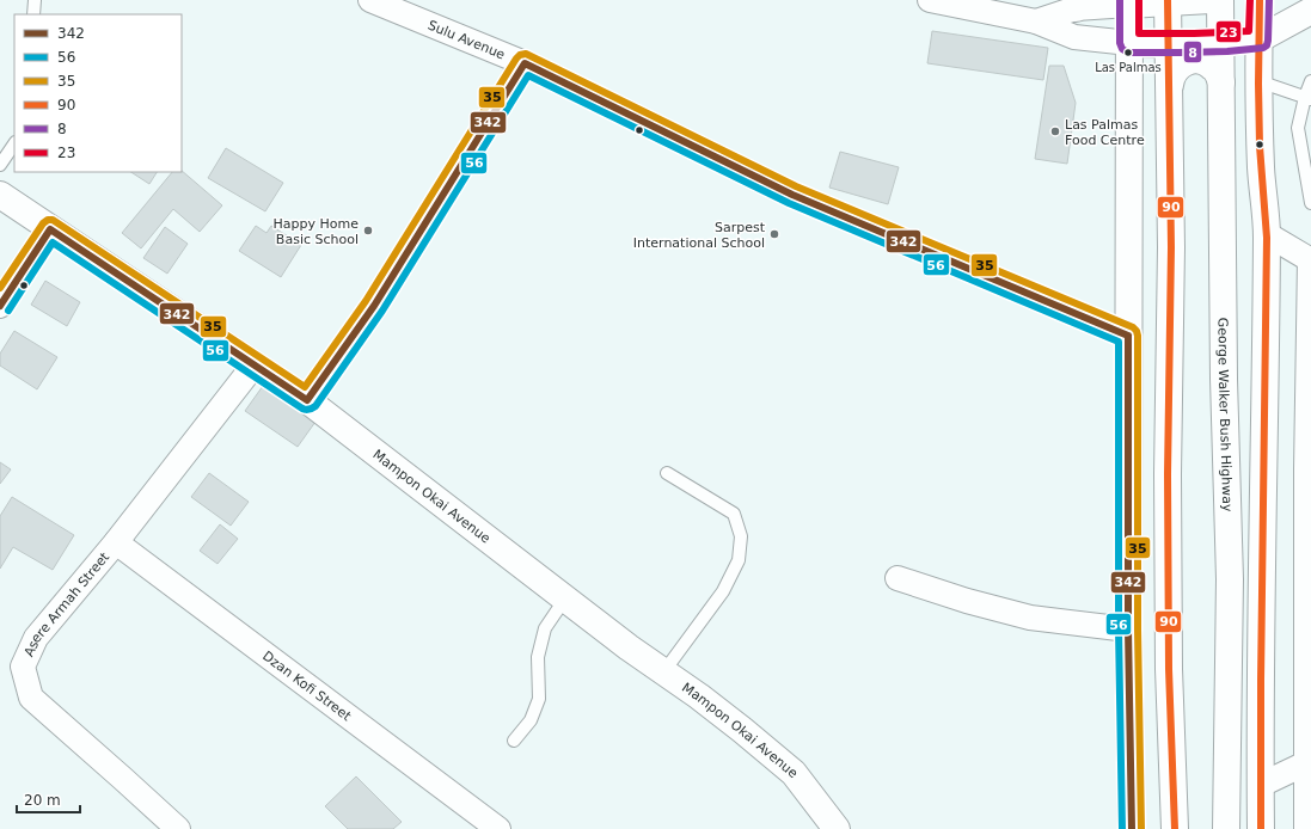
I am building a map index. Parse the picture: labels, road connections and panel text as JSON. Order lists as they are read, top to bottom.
{
  "streets": {
    "main road": ["George Walker Bush Highway", "Mampon Okai Avenue"],
    "street": ["Sulu Avenue", "Asere Armah Street", "Dzan Kofi Street"]
  },
  "crossings": [
    ["Mampon Okai Avenue", "Asere Armah Street"],
    ["Asere Armah Street", "Dzan Kofi Street"]
  ],
  "places": [
    "Las Palmas",
    "Las Palmas Food Centre",
    "Happy Home Basic School",
    "Sarpest International School"
  ],
  "lines": [
    "transit line 90",
    "transit line 8",
    "transit line 23",
    "transit line 35",
    "transit line 342",
    "transit line 56"
  ],
  "legend": [
    "342",
    "56",
    "35",
    "90",
    "8",
    "23"
  ],
  "scale_bar": "20 m"
}
